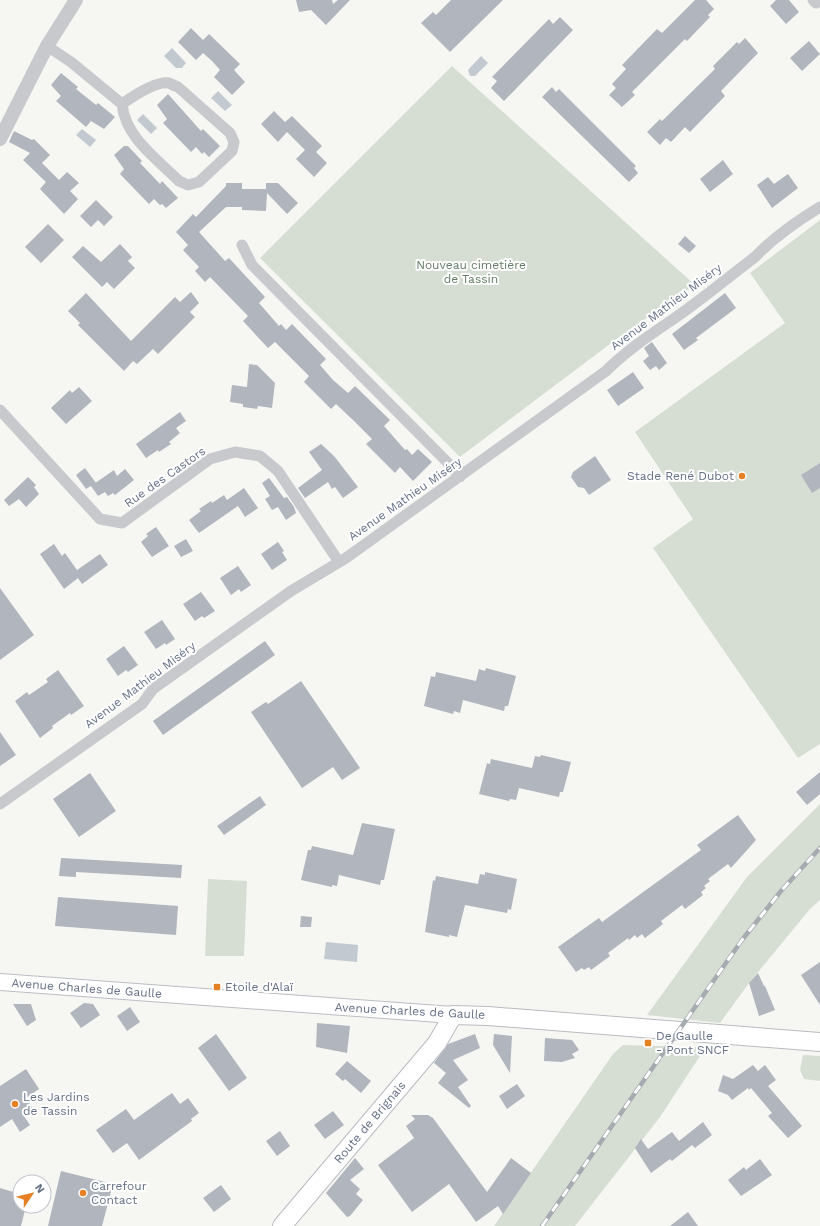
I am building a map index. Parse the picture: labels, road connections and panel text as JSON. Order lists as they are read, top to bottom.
{
  "streets": {
    "main road": ["Avenue Charles de Gaulle", "Route de Brignais"],
    "street": ["Avenue Mathieu Miséry", "Rue des Castors"]
  },
  "crossings": [
    ["Avenue Mathieu Miséry", "Rue des Castors"],
    ["Avenue Charles de Gaulle", "Route de Brignais"]
  ],
  "parks": ["Nouveau cimetière de Tassin"],
  "places": {
    "other": ["Stade René Dubot", "Les Jardins de Tassin", "Carrefour Contact"],
    "transit": ["Etoile d'Alaï", "De Gaulle - Pont SNCF"]
  },
  "north": "top right"
}
